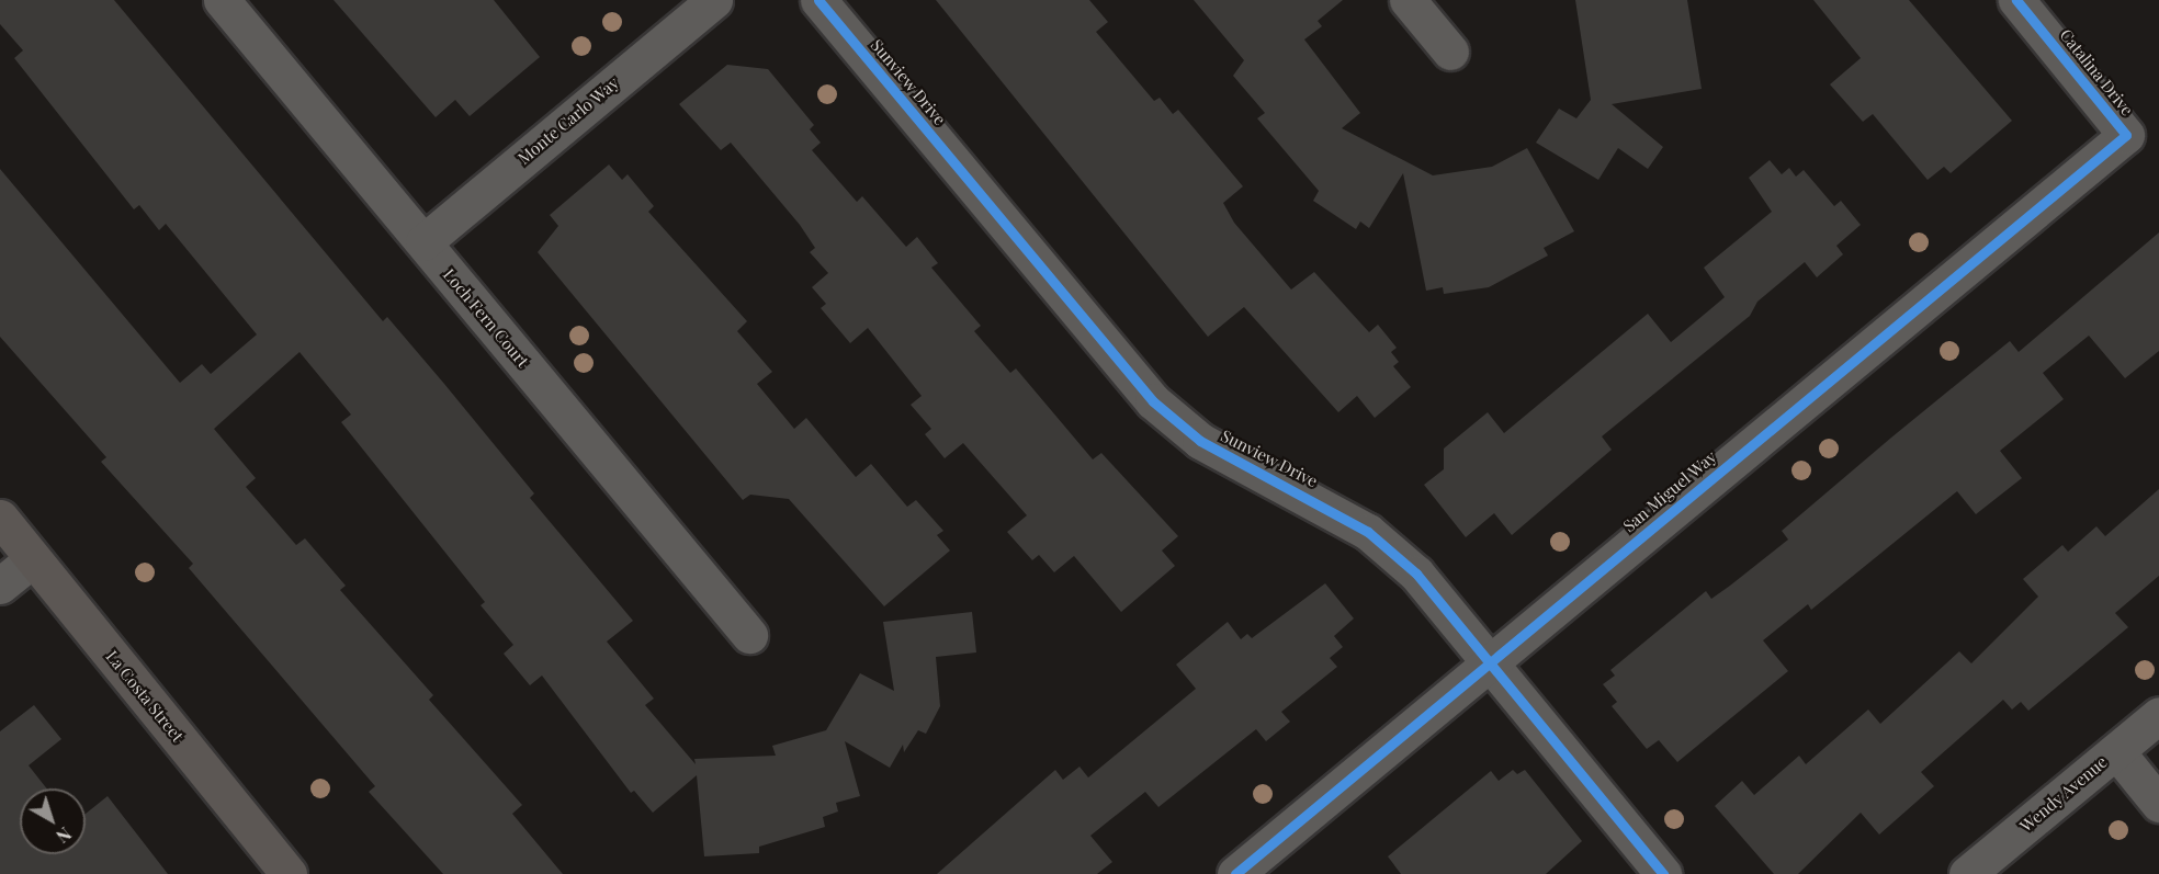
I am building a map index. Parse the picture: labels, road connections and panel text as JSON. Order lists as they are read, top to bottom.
{
  "streets": {
    "street": [
      "Catalina Drive",
      "Sunview Drive",
      "Monte Carlo Way",
      "Loch Fern Court",
      "San Miguel Way",
      "La Costa Street",
      "Wendy Avenue"
    ]
  },
  "crossings": [
    ["Catalina Drive", "San Miguel Way"],
    ["Sunview Drive", "San Miguel Way"],
    ["Monte Carlo Way", "Loch Fern Court"]
  ],
  "north": "bottom right"
}
